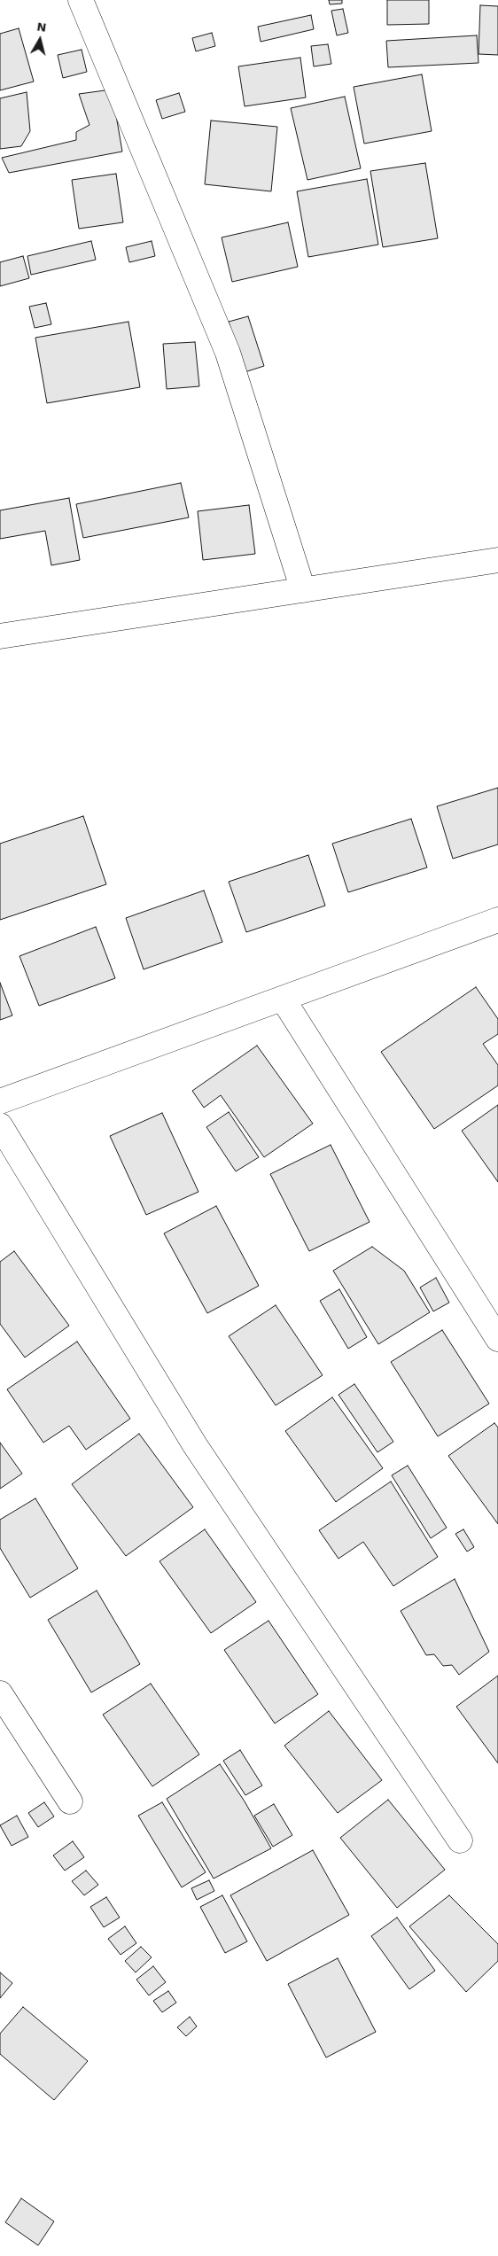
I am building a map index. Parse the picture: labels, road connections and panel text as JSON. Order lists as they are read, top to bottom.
{
  "north": "top"
}
